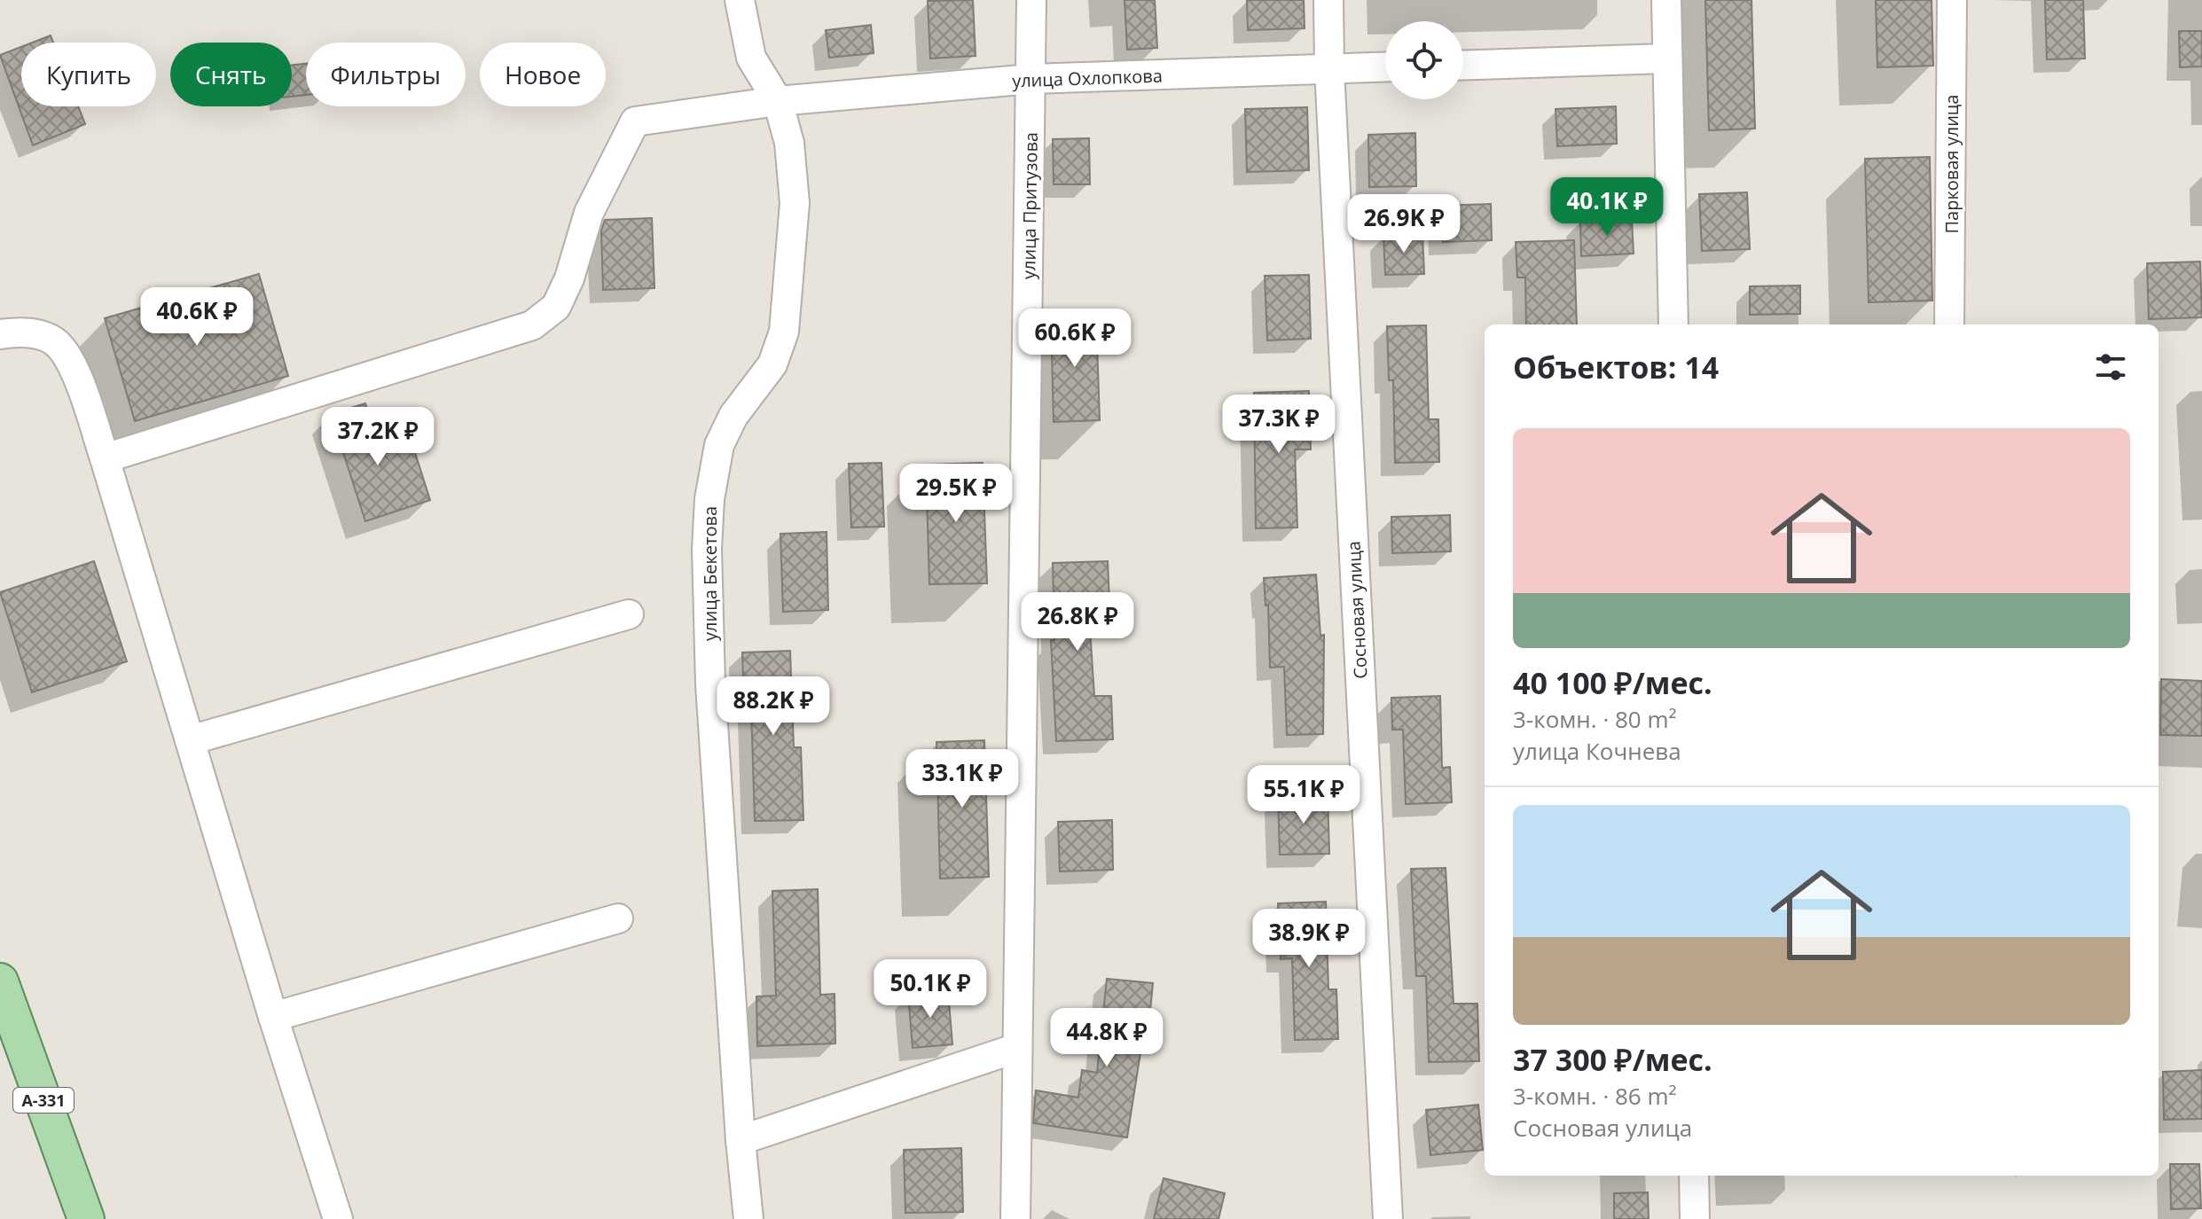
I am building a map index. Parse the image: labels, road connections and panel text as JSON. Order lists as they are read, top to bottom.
{
  "streets": {
    "main road": ["А-331"],
    "street": [
      "улица Охлопкова",
      "Парковая улица",
      "улица Притузова",
      "улица Бекетова",
      "Сосновая улица"
    ]
  },
  "crossings": [
    ["улица Охлопкова", "улица Притузова"],
    ["улица Охлопкова", "улица Бекетова"],
    ["улица Охлопкова", "Сосновая улица"]
  ],
  "page": {
    "chip": [
      "Купить",
      "Снять",
      "Фильтры",
      "Новое"
    ],
    "price": [
      "40.1K ₽",
      "26.9K ₽",
      "40.6K ₽",
      "60.6K ₽",
      "37.3K ₽",
      "37.2K ₽",
      "29.5K ₽",
      "26.8K ₽",
      "88.2K ₽",
      "33.1K ₽",
      "55.1K ₽",
      "38.9K ₽",
      "50.1K ₽",
      "44.8K ₽"
    ],
    "heading": "Объектов: 14",
    "list": [
      {
        "name": "40 100 ₽/мес.",
        "note": "3-комн. · 80 m² · улица Кочнева"
      },
      {
        "name": "37 300 ₽/мес.",
        "note": "3-комн. · 86 m² · Сосновая улица"
      }
    ]
  }
}
